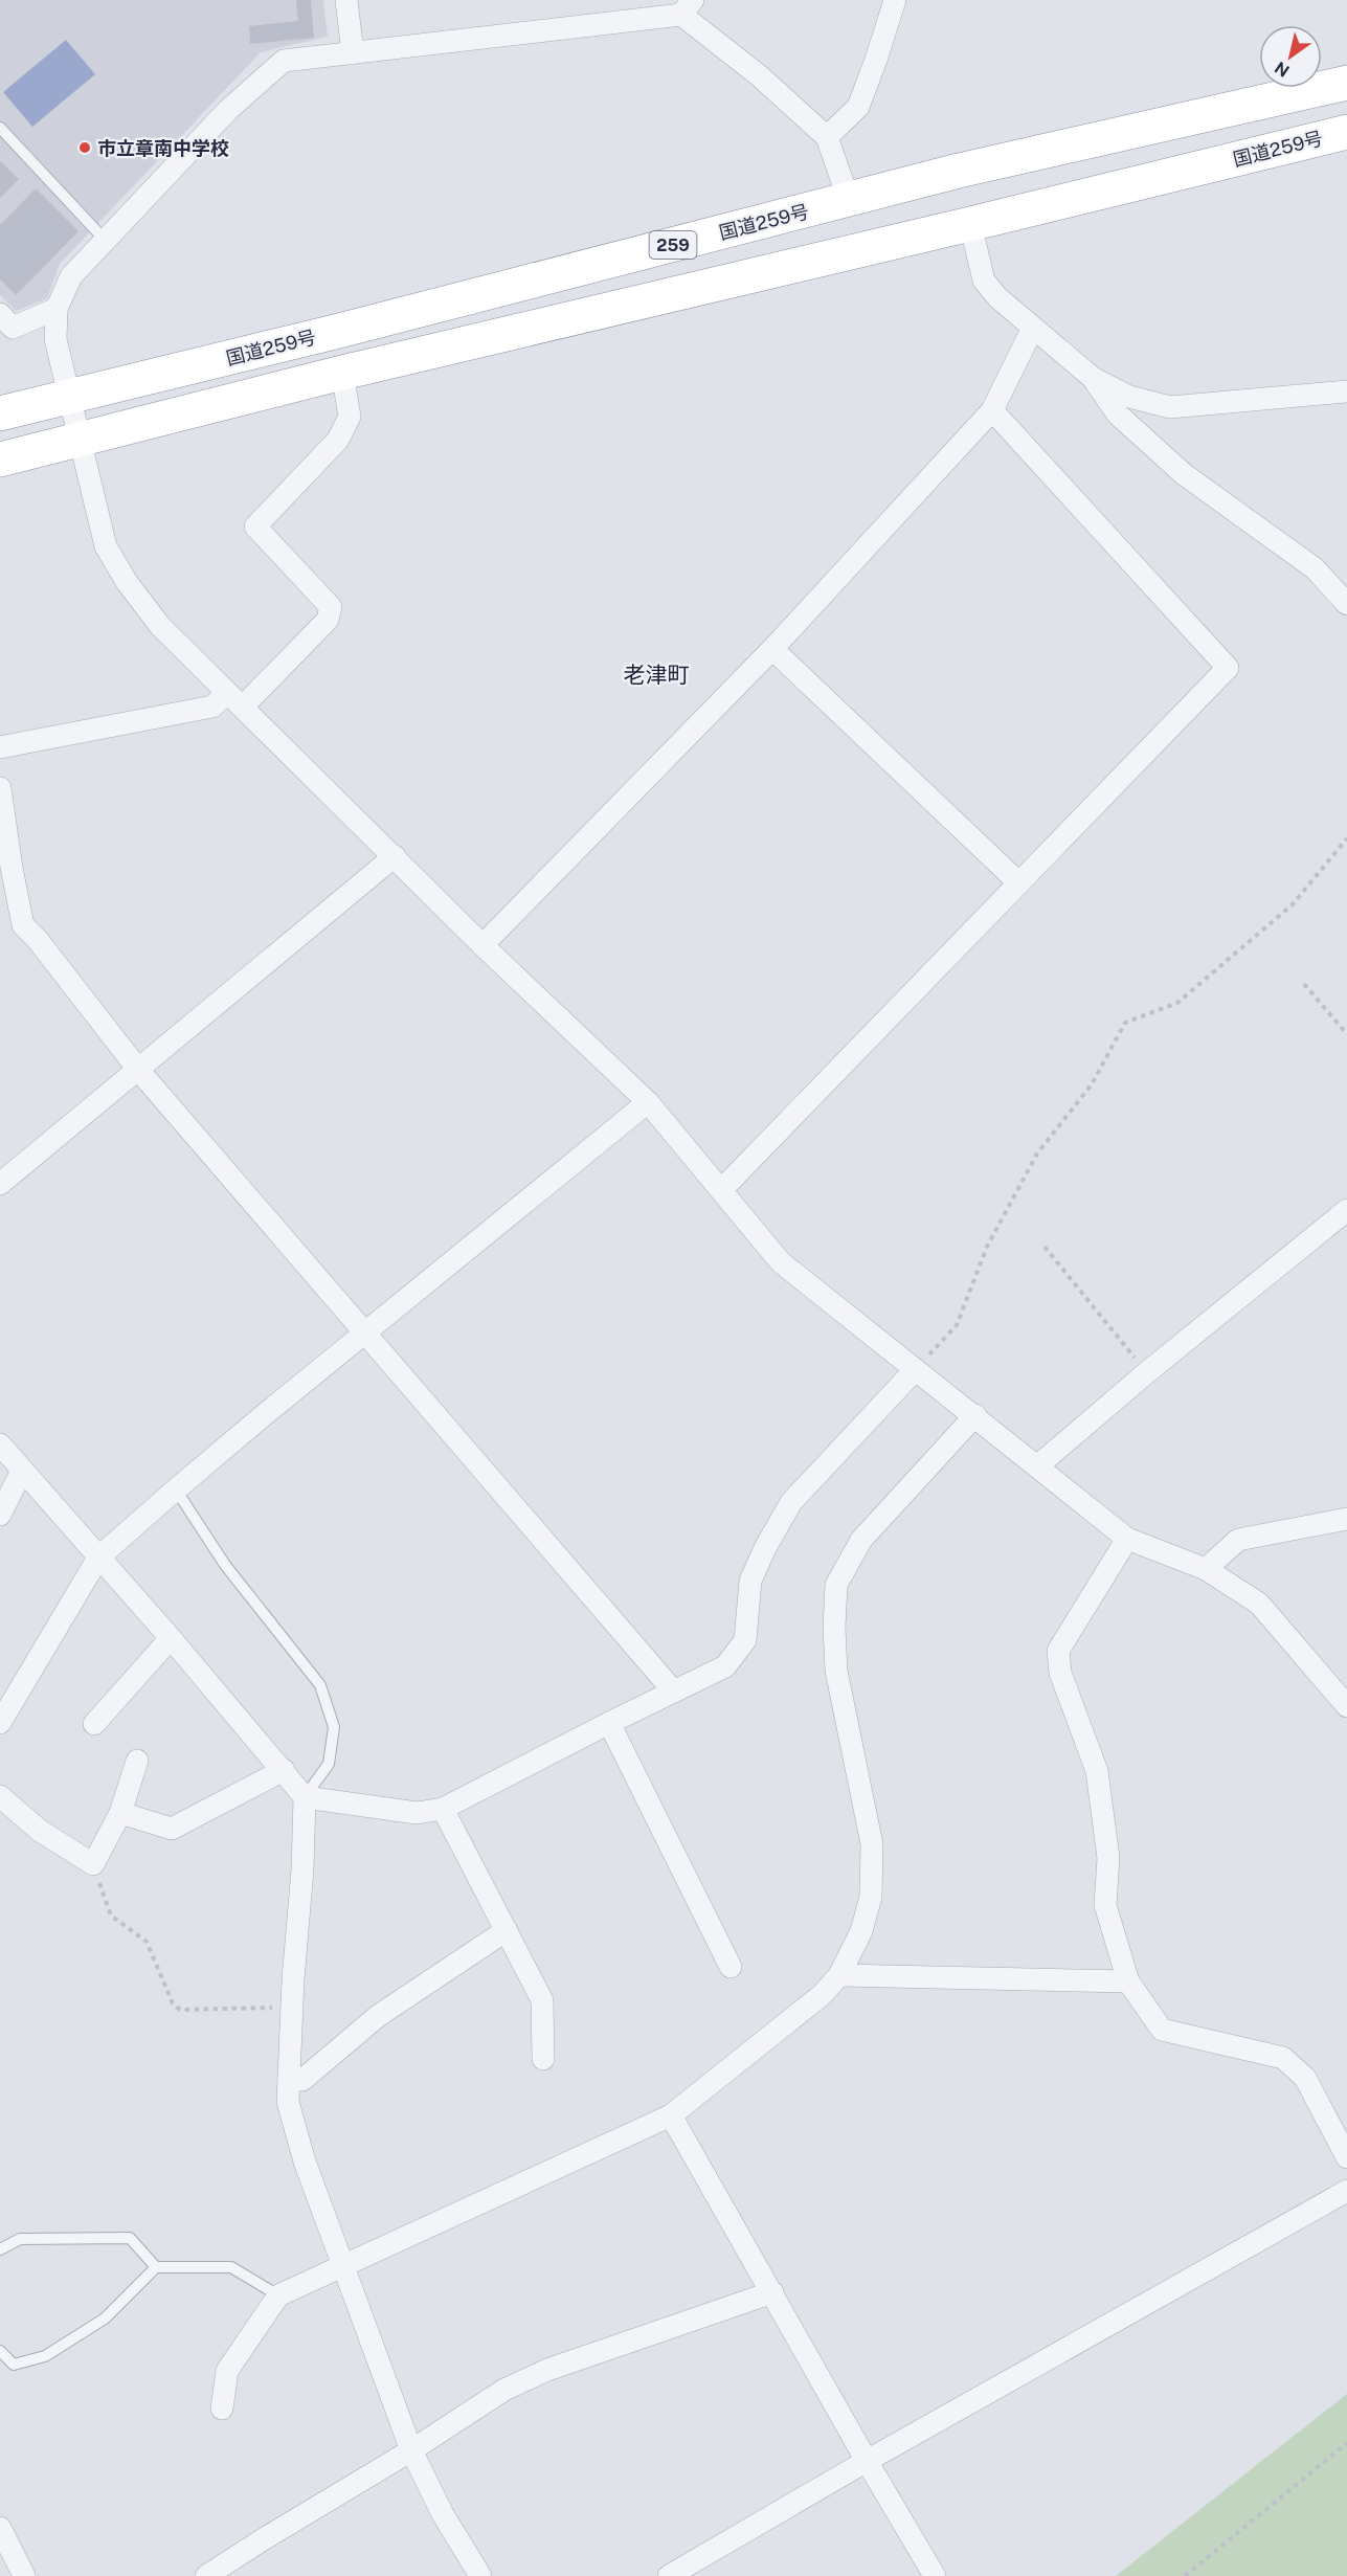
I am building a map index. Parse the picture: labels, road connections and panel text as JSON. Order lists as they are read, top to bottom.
{
  "streets": {
    "highway": ["国道259号", "259"]
  },
  "districts": ["老津町"],
  "places": ["市立章南中学校"],
  "north": "bottom left"
}
